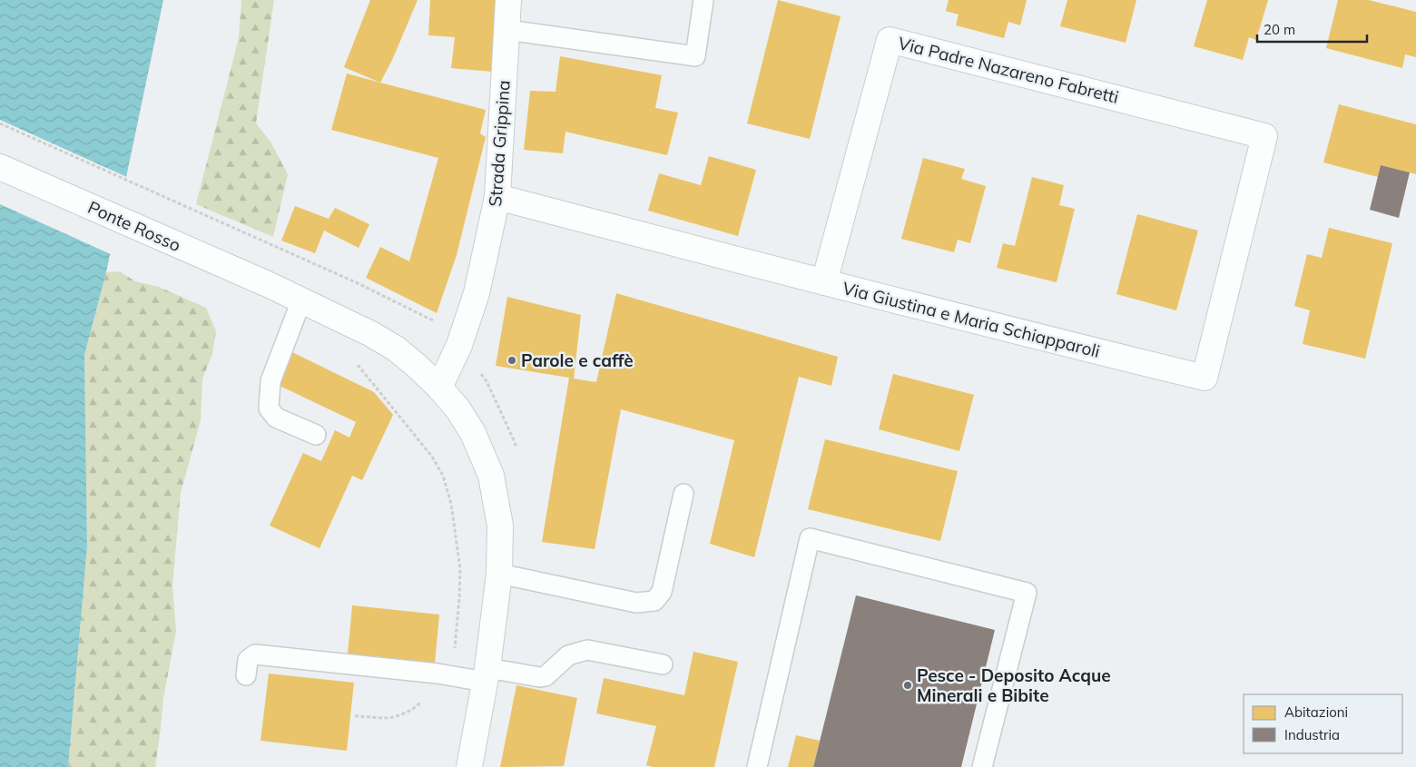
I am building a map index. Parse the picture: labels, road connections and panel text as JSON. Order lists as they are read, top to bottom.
{
  "streets": {
    "street": [
      "Via Padre Nazareno Fabretti",
      "Strada Grippina",
      "Ponte Rosso",
      "Via Giustina e Maria Schiapparoli"
    ]
  },
  "crossings": [
    ["Via Padre Nazareno Fabretti", "Via Giustina e Maria Schiapparoli"],
    ["Strada Grippina", "Ponte Rosso"],
    ["Strada Grippina", "Via Giustina e Maria Schiapparoli"]
  ],
  "places": ["Parole e caffè", "Pesce - Deposito Acque Minerali e Bibite"],
  "legend": ["Abitazioni", "Industria"],
  "scale_bar": "20 m"
}
